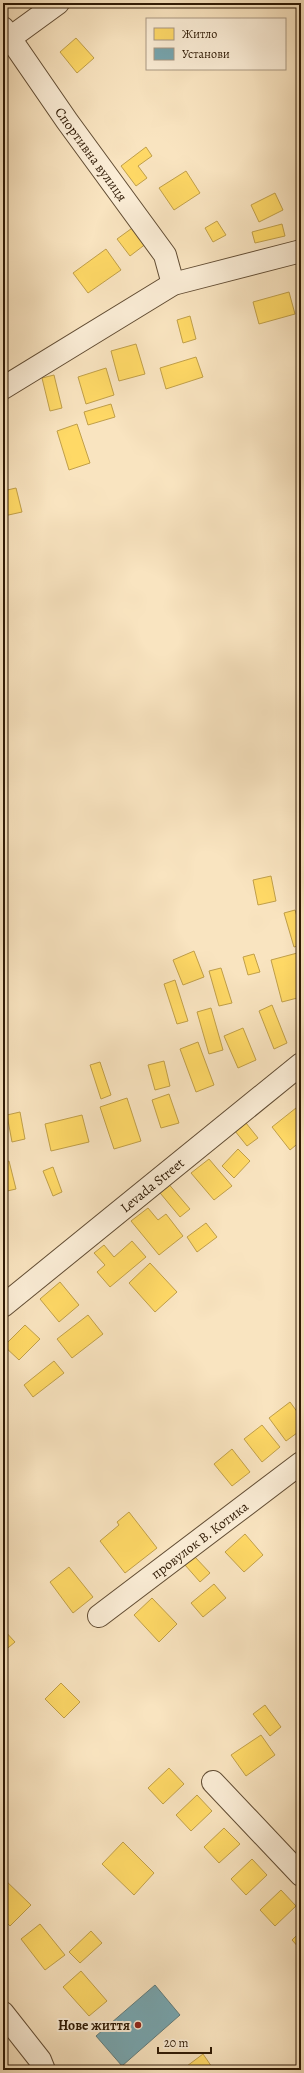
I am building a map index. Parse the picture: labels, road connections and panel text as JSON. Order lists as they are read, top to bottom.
{
  "streets": {
    "street": ["Спортивна вулиця", "Levada Street", "провулок В. Котика"]
  },
  "places": ["Нове життя"],
  "legend": ["Житло", "Установи"],
  "scale_bar": "20 m"
}
